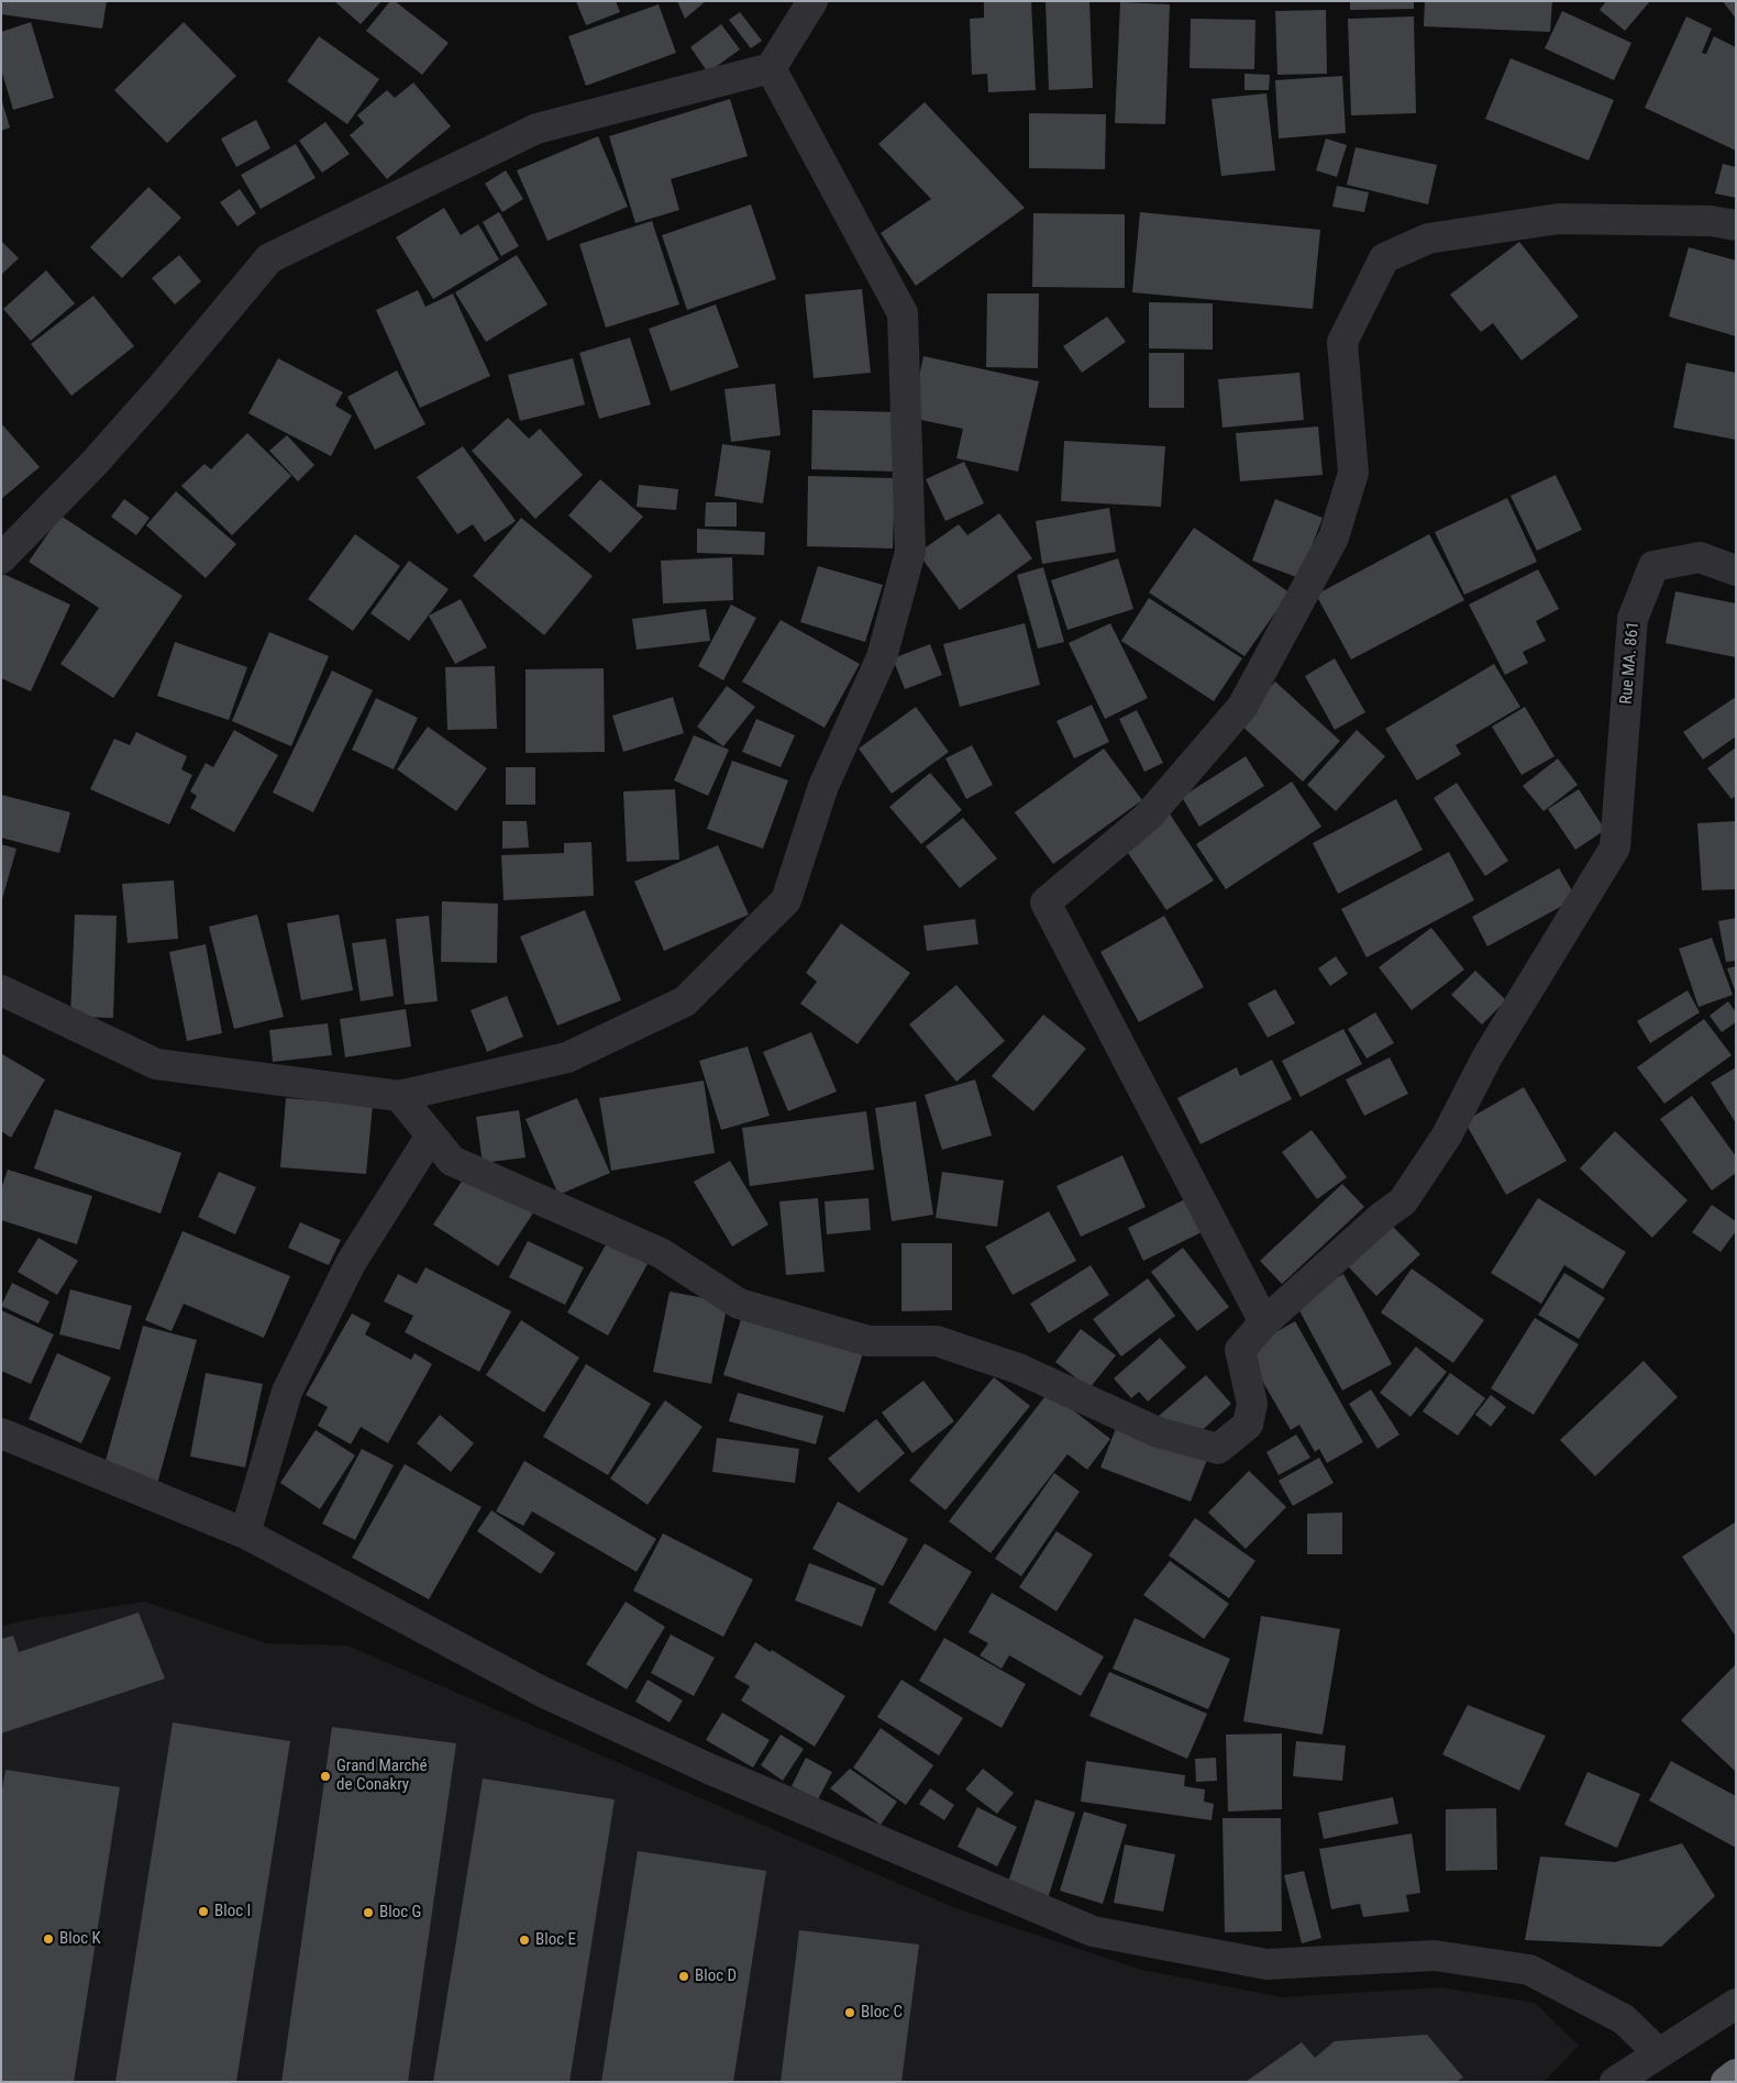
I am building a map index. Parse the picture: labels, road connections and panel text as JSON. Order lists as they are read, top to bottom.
{
  "streets": {
    "street": ["Rue MA. 861"]
  },
  "places": [
    "Grand Marché de Conakry",
    "Bloc I",
    "Bloc G",
    "Bloc K",
    "Bloc E",
    "Bloc D",
    "Bloc C"
  ]
}
